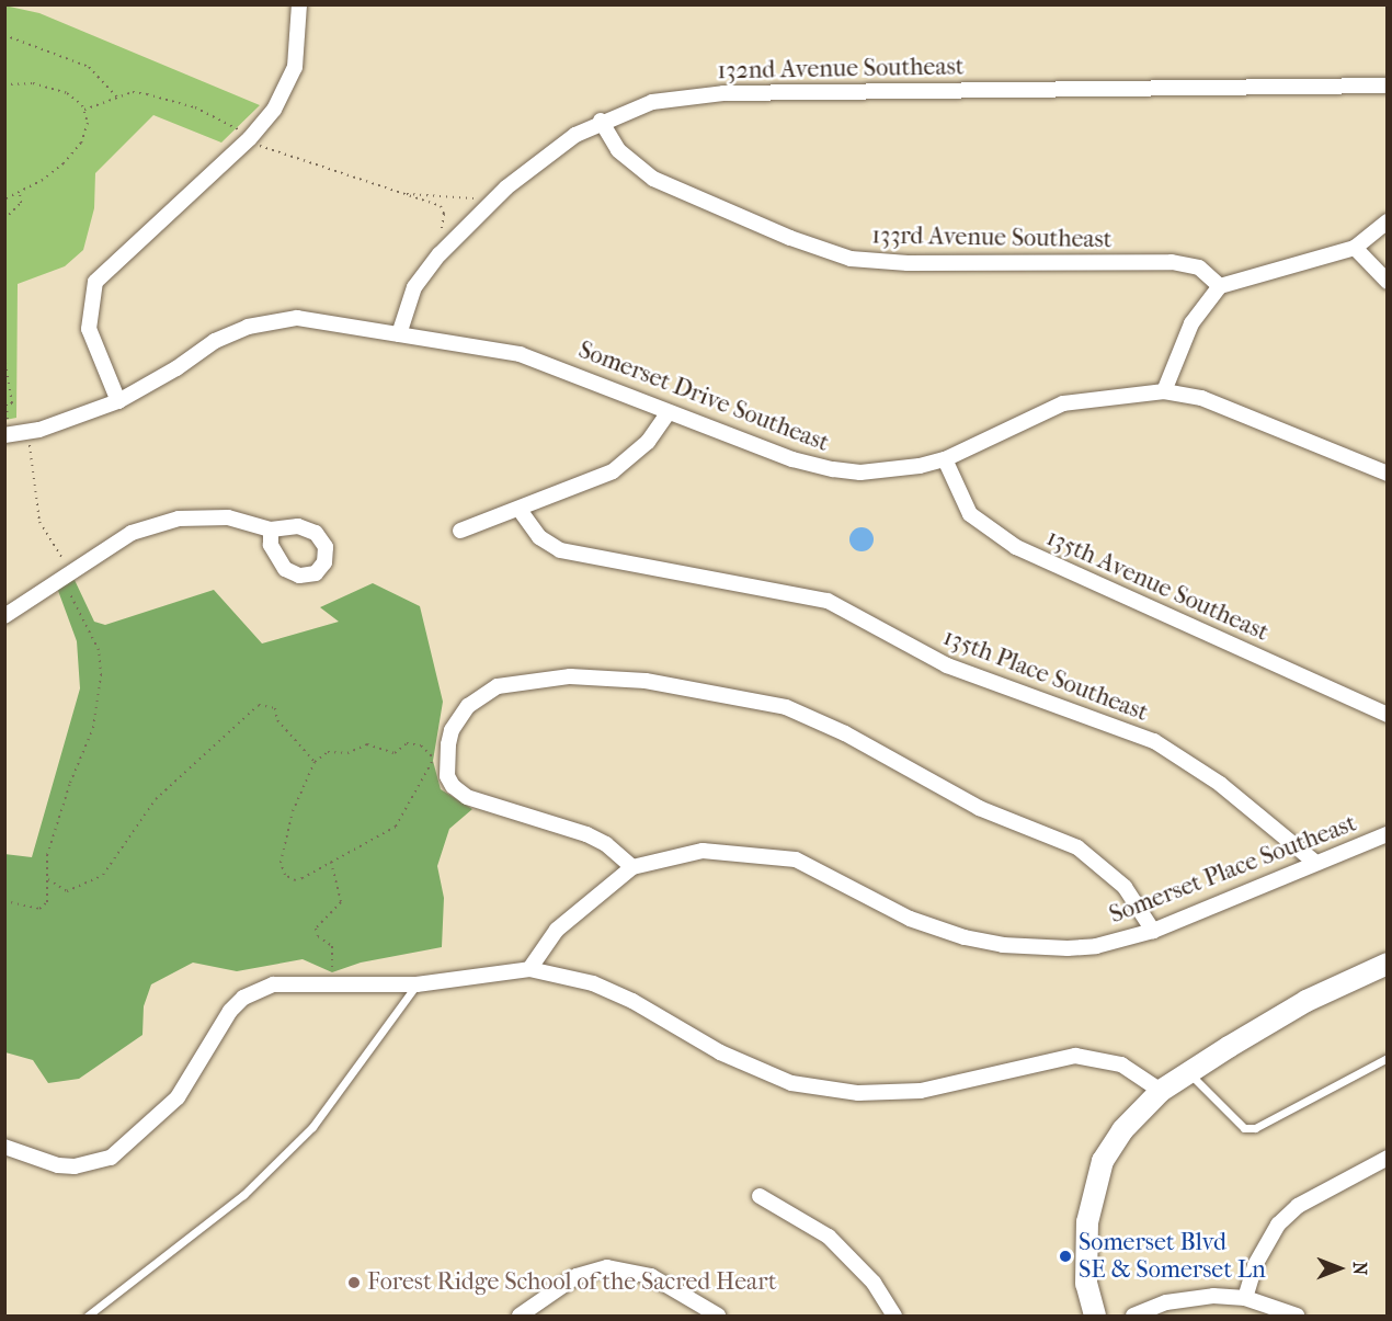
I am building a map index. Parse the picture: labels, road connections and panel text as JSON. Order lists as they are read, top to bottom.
{
  "streets": {
    "street": [
      "132nd Avenue Southeast",
      "133rd Avenue Southeast",
      "Somerset Drive Southeast",
      "135th Avenue Southeast",
      "135th Place Southeast",
      "Somerset Place Southeast"
    ]
  },
  "crossings": [
    ["132nd Avenue Southeast", "133rd Avenue Southeast"],
    ["132nd Avenue Southeast", "Somerset Drive Southeast"],
    ["Somerset Drive Southeast", "135th Avenue Southeast"],
    ["135th Place Southeast", "Somerset Place Southeast"]
  ],
  "places": ["Somerset Blvd SE & Somerset Ln", "Forest Ridge School of the Sacred Heart"],
  "north": "right"
}
